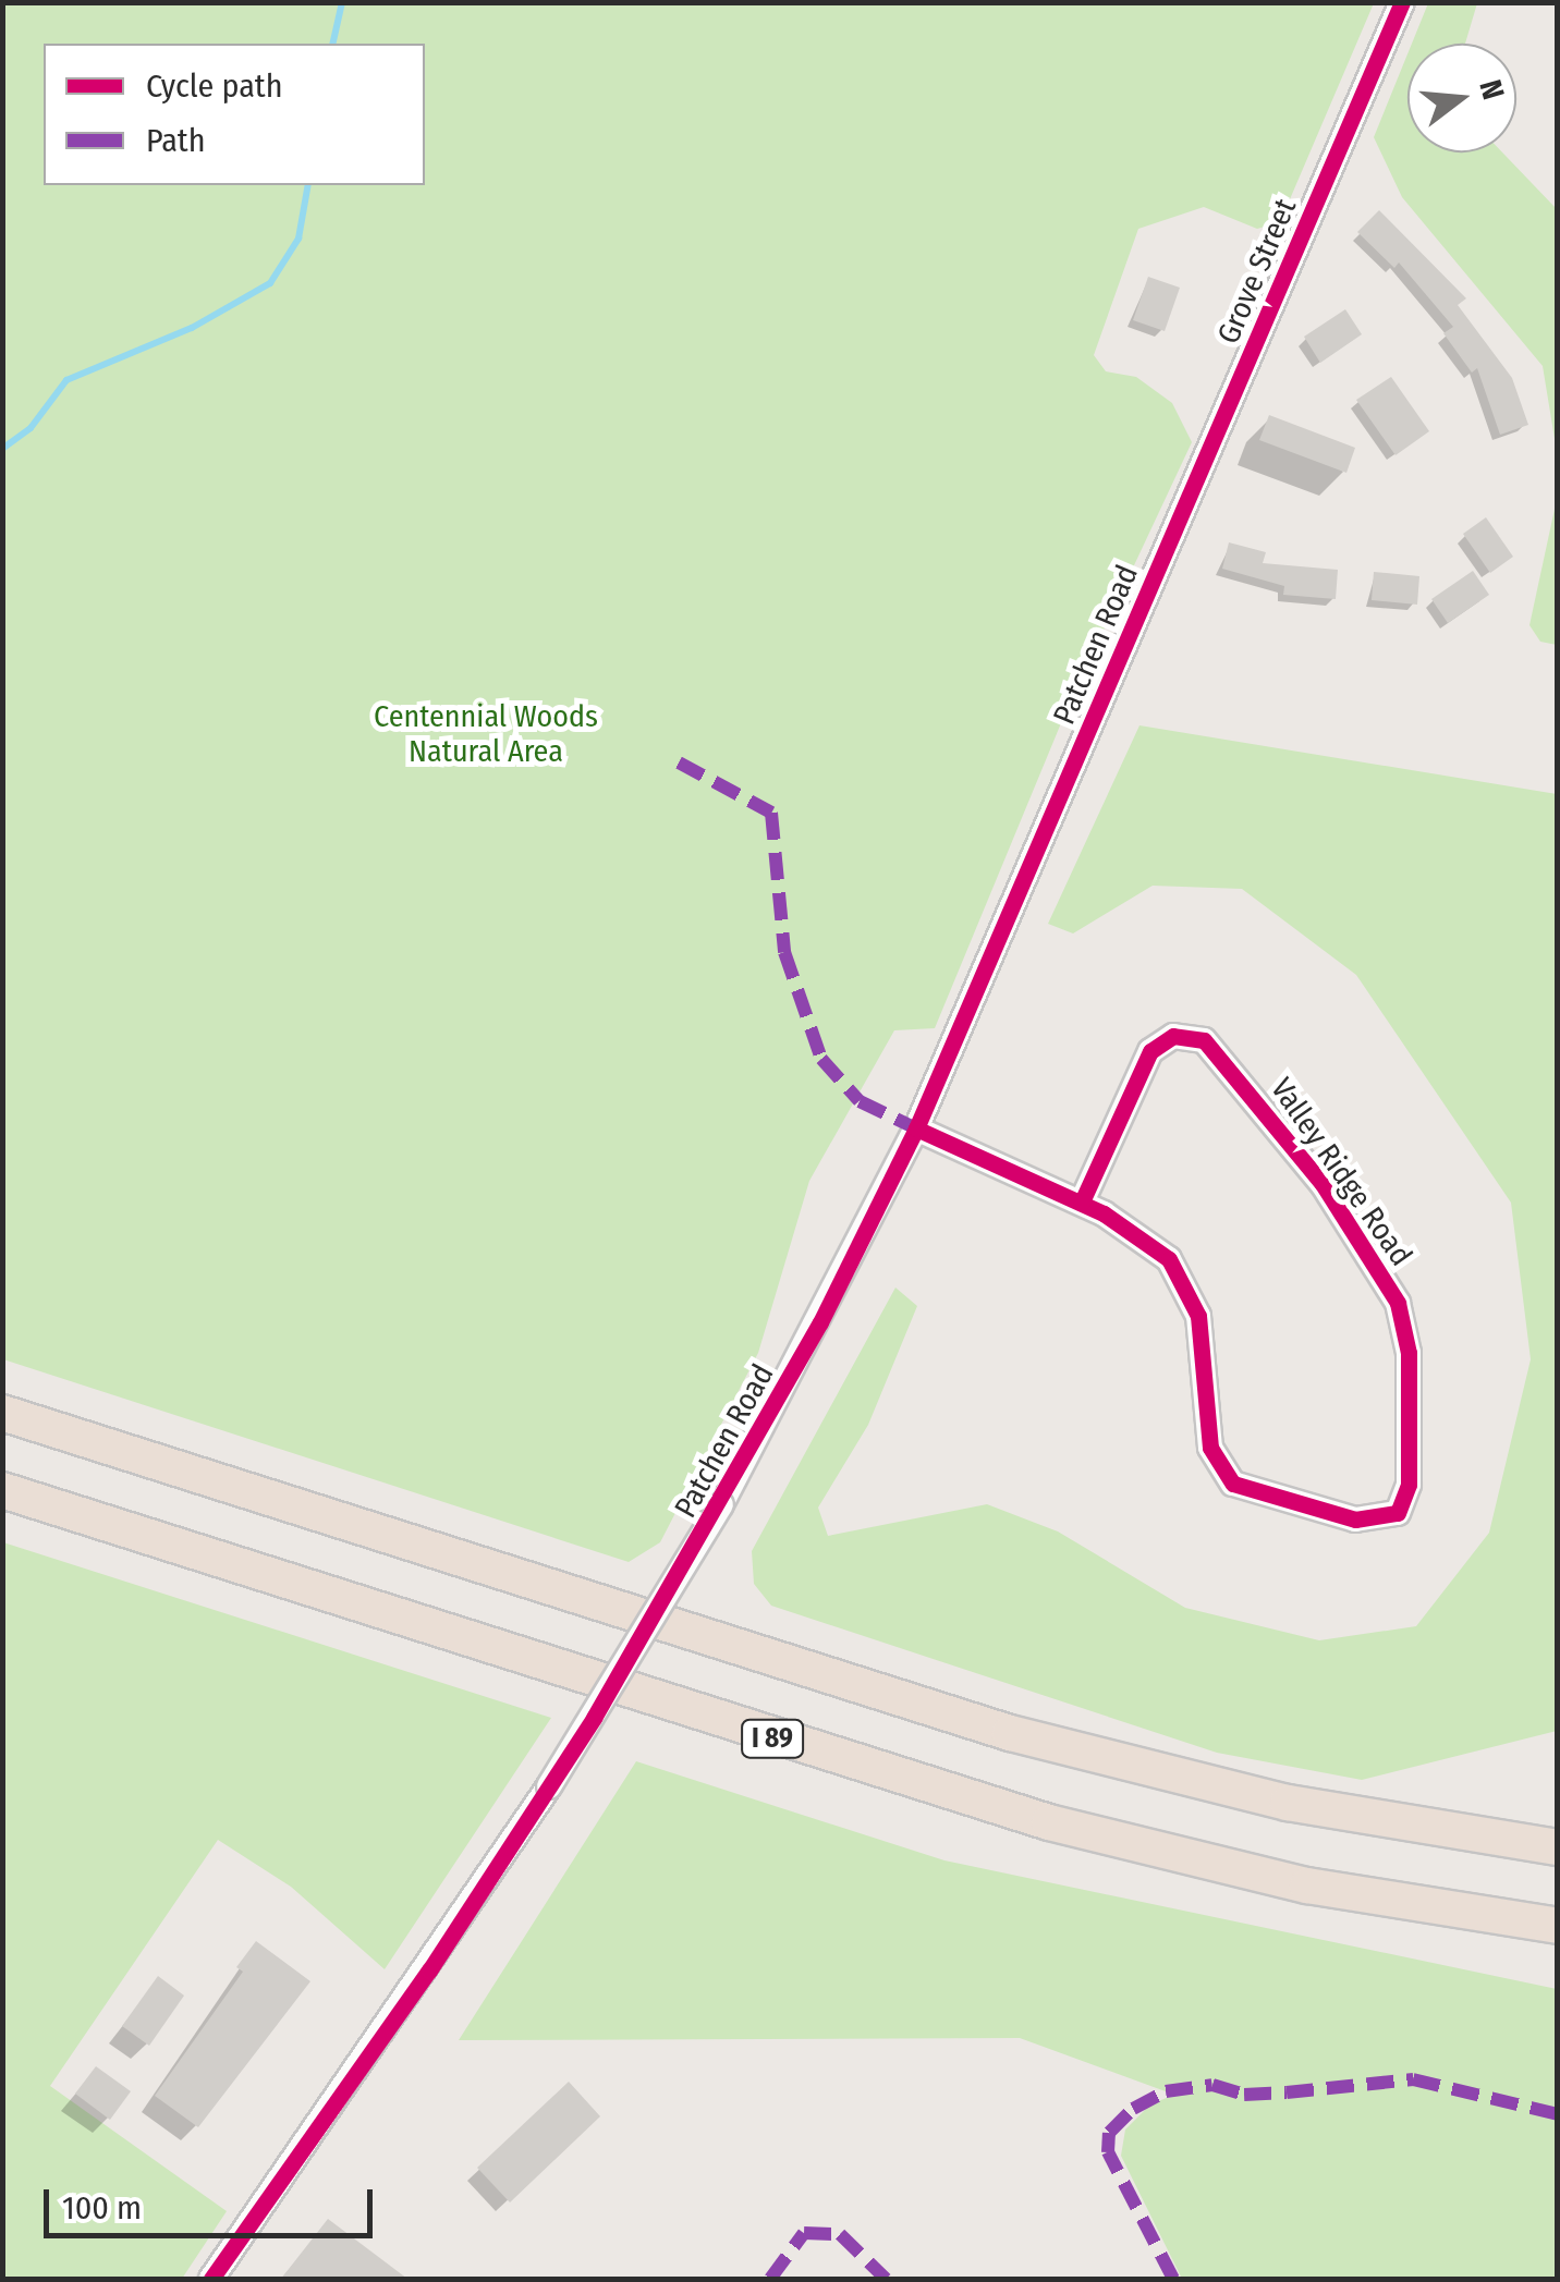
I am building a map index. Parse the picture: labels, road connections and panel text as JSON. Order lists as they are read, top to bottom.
{
  "streets": {
    "highway": ["I 89"],
    "street": ["Grove Street", "Patchen Road", "Valley Ridge Road"]
  },
  "crossings": [
    ["Grove Street", "Patchen Road"],
    ["Patchen Road", "Valley Ridge Road"]
  ],
  "parks": ["Centennial Woods Natural Area"],
  "legend": ["Cycle path", "Path"],
  "scale_bar": "100 m",
  "north": "right"
}
